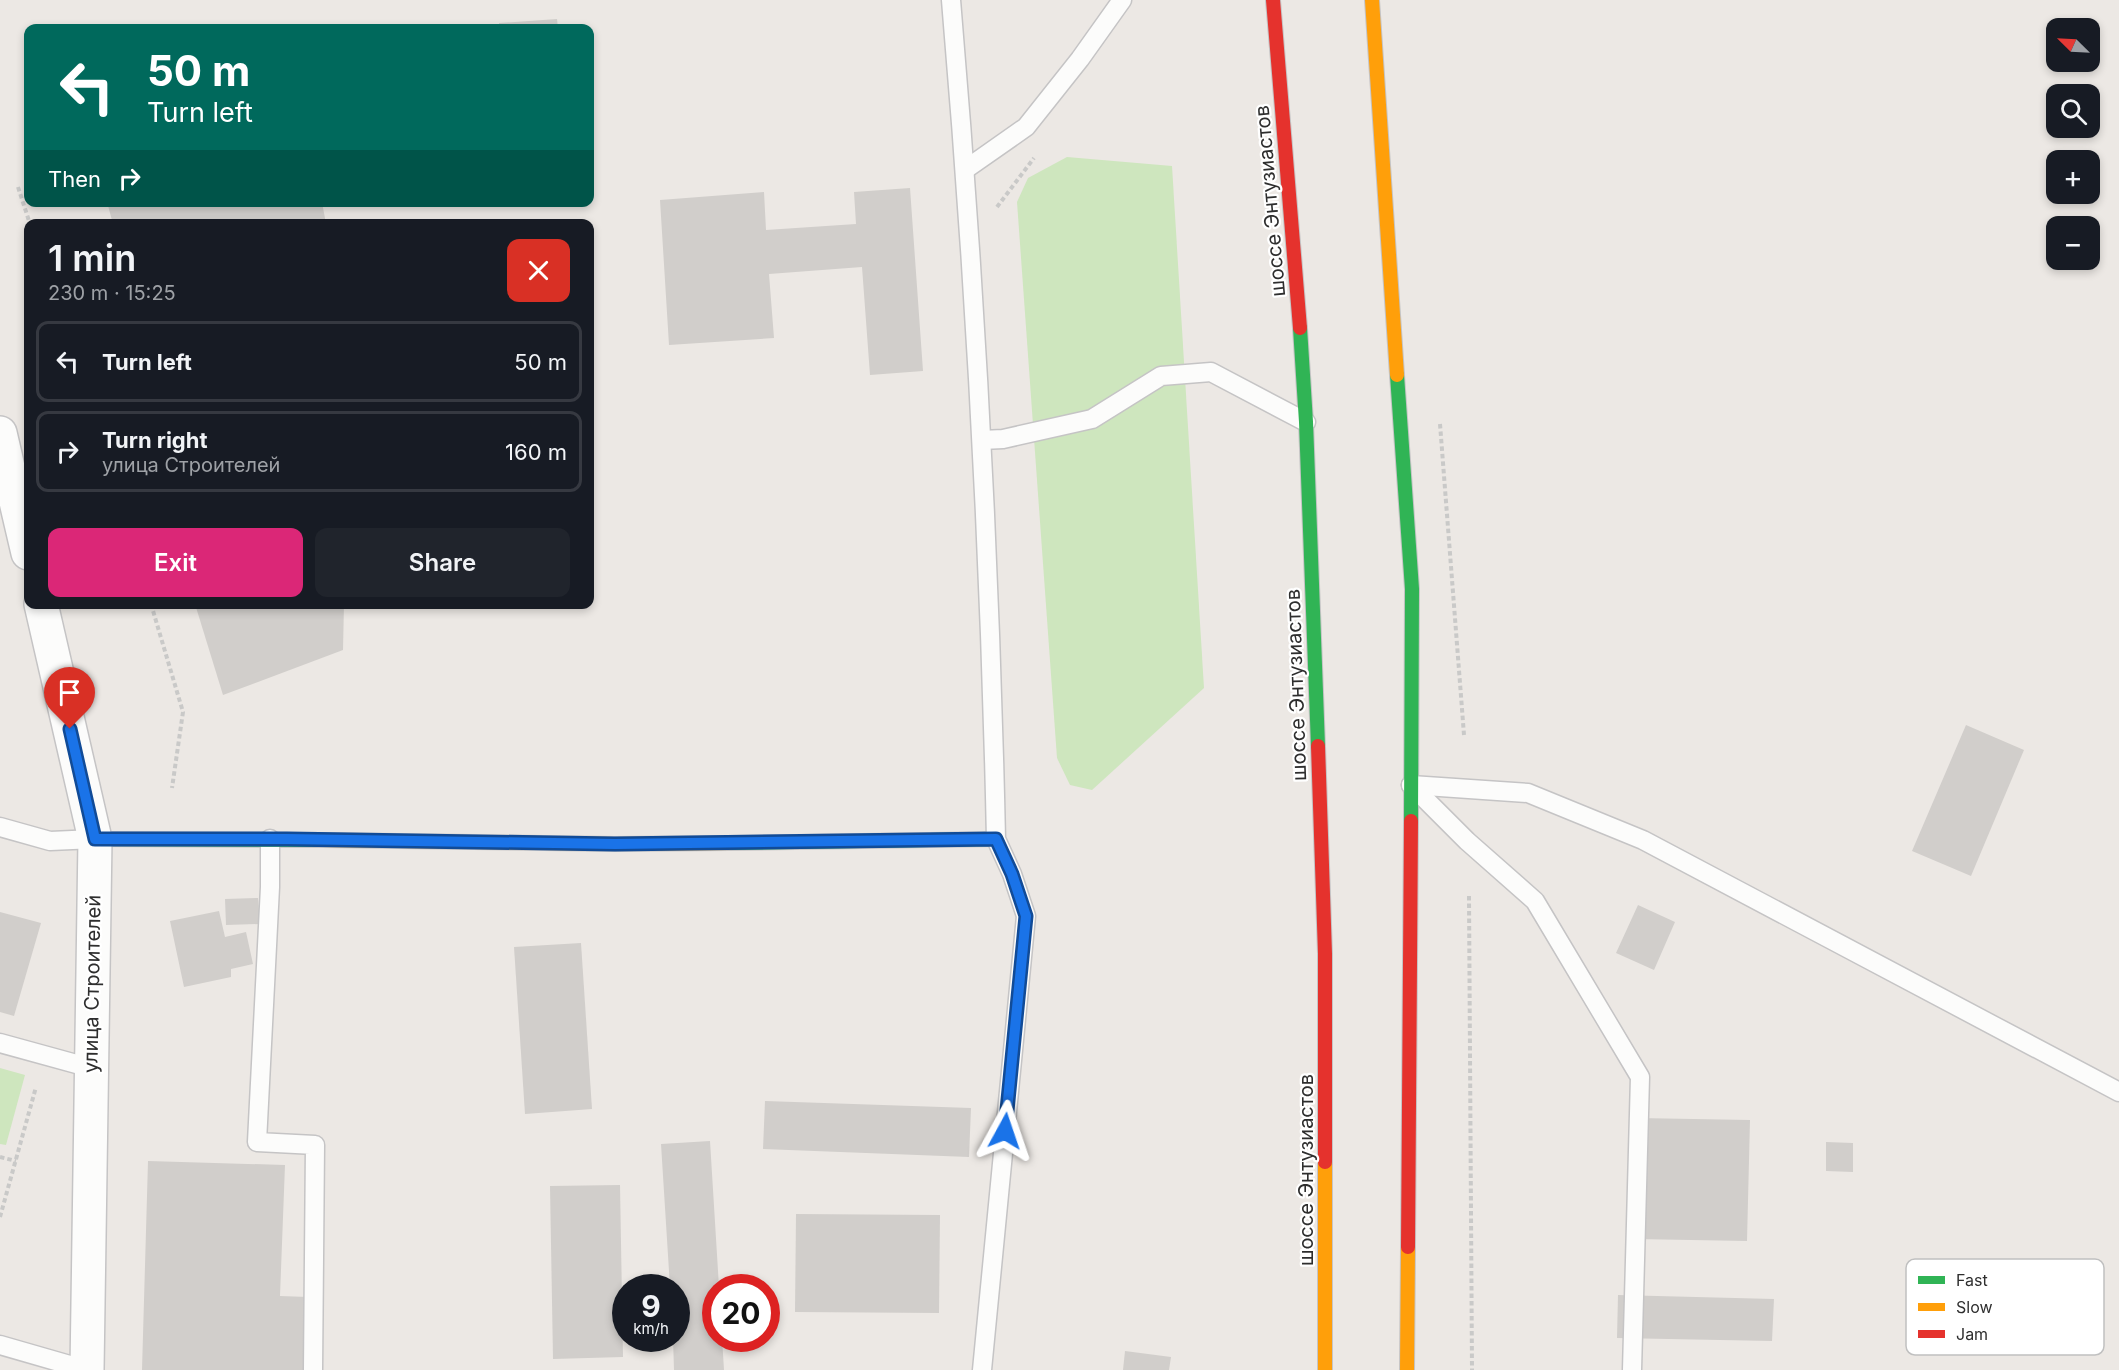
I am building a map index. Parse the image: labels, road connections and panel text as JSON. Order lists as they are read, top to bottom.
{
  "streets": {
    "main road": ["шоссе Энтузиастов"],
    "street": ["улица Строителей"]
  },
  "legend": ["Fast", "Slow", "Jam"],
  "north": "top left",
  "page": {
    "map_buttons": ["+", "−"],
    "turn": ["50 m", "Turn left"],
    "then": "Then",
    "heading": ["1 min", "230 m · 15:25"],
    "list": [
      {
        "name": "Turn left",
        "value": "50 m"
      },
      {
        "name": "Turn right",
        "note": "улица Строителей",
        "value": "160 m"
      }
    ],
    "buttons": ["Exit", "Share"],
    "speed": "9 km/h",
    "limit": "20"
  }
}
